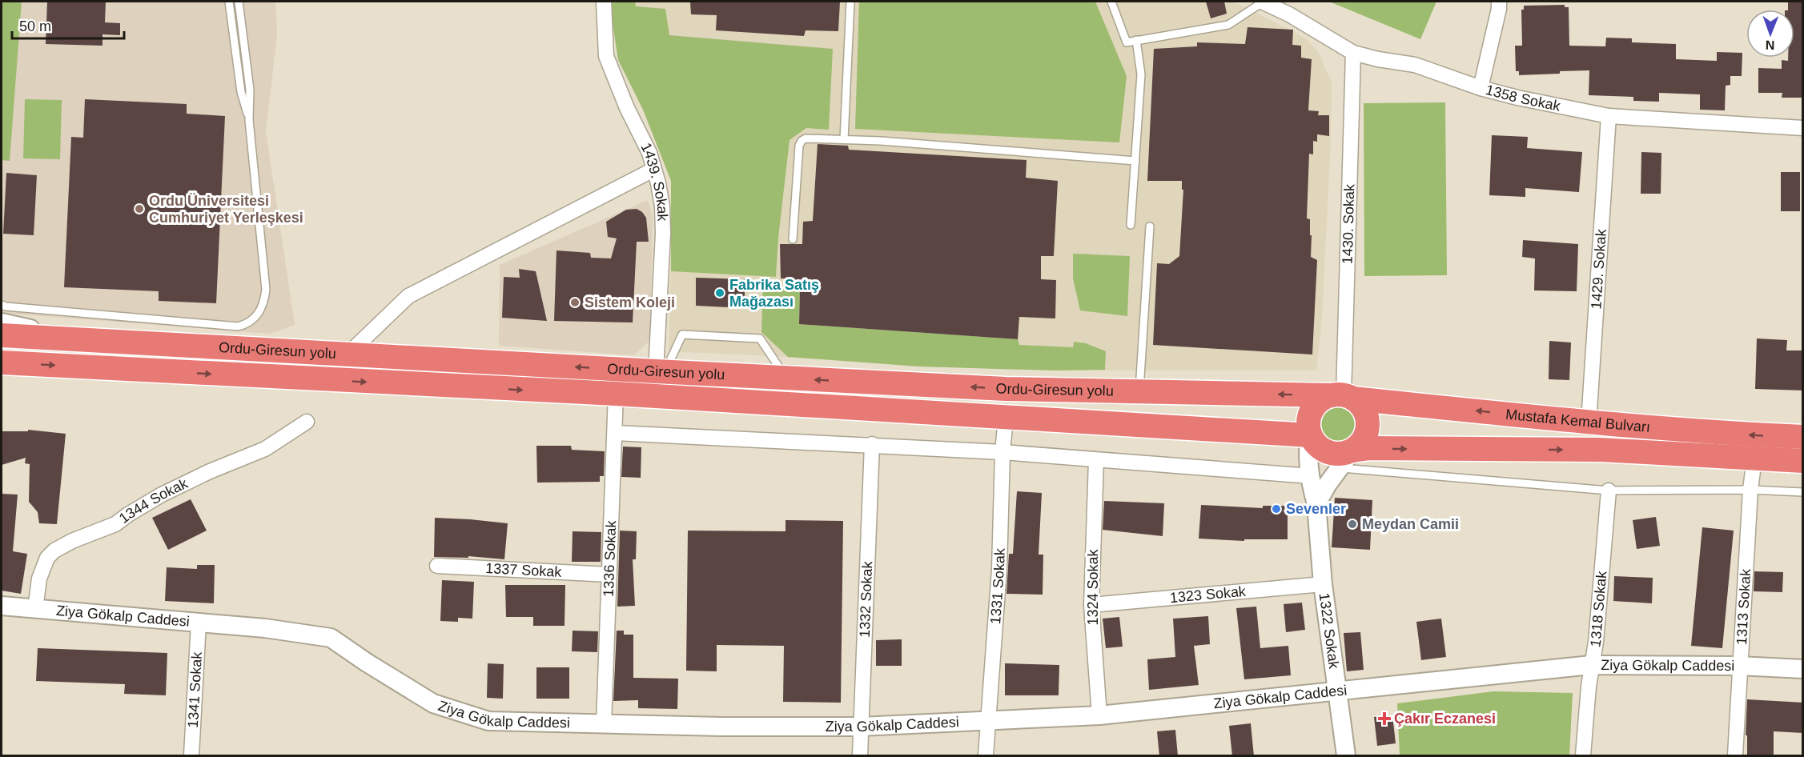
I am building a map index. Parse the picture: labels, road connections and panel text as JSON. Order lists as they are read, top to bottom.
{
  "streets": {
    "highway": ["Ordu-Giresun yolu", "Mustafa Kemal Bulvarı"],
    "street": [
      "1358 Sokak",
      "1439. Sokak",
      "1430. Sokak",
      "1429. Sokak",
      "1344 Sokak",
      "1336 Sokak",
      "1337 Sokak",
      "1331 Sokak",
      "1324 Sokak",
      "1323 Sokak",
      "1332 Sokak",
      "1313 Sokak",
      "1318 Sokak",
      "Ziya Gökalp Caddesi",
      "1322 Sokak",
      "1341 Sokak"
    ]
  },
  "crossings": [
    ["1358 Sokak", "1430. Sokak"],
    ["1358 Sokak", "1429. Sokak"],
    ["1439. Sokak", "Ordu-Giresun yolu"],
    ["1430. Sokak", "Ordu-Giresun yolu"],
    ["1430. Sokak", "Mustafa Kemal Bulvarı"],
    ["1430. Sokak", "1322 Sokak"],
    ["1429. Sokak", "Mustafa Kemal Bulvarı"],
    ["Ordu-Giresun yolu", "Mustafa Kemal Bulvarı"],
    ["Ordu-Giresun yolu", "1336 Sokak"],
    ["Ordu-Giresun yolu", "1331 Sokak"],
    ["Ordu-Giresun yolu", "1322 Sokak"],
    ["Mustafa Kemal Bulvarı", "1313 Sokak"],
    ["Mustafa Kemal Bulvarı", "1322 Sokak"],
    ["1344 Sokak", "Ziya Gökalp Caddesi"],
    ["1336 Sokak", "1337 Sokak"],
    ["1336 Sokak", "Ziya Gökalp Caddesi"],
    ["1331 Sokak", "Ziya Gökalp Caddesi"],
    ["1324 Sokak", "1323 Sokak"],
    ["1324 Sokak", "Ziya Gökalp Caddesi"],
    ["1323 Sokak", "1322 Sokak"],
    ["1332 Sokak", "Ziya Gökalp Caddesi"],
    ["1313 Sokak", "Ziya Gökalp Caddesi"],
    ["1318 Sokak", "Ziya Gökalp Caddesi"],
    ["Ziya Gökalp Caddesi", "1322 Sokak"],
    ["Ziya Gökalp Caddesi", "1341 Sokak"]
  ],
  "places": {
    "other": [
      "Ordu Üniversitesi Cumhuriyet Yerleşkesi",
      "Fabrika Satış Mağazası",
      "Sistem Koleji",
      "Sevenler",
      "Meydan Camii"
    ],
    "health": ["Çakır Eczanesi"]
  },
  "scale_bar": "50 m",
  "north": "bottom"
}
